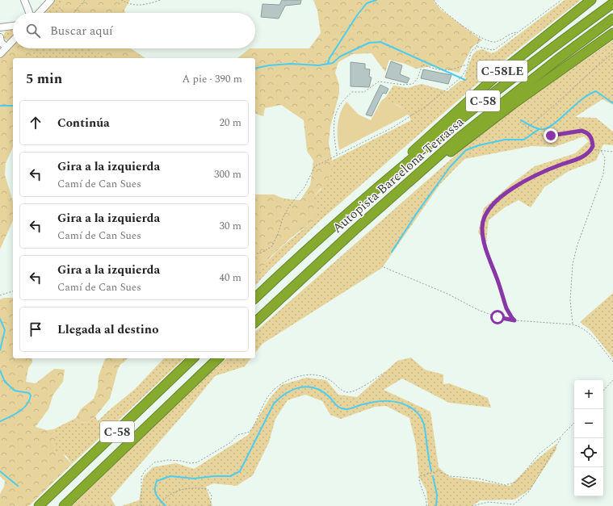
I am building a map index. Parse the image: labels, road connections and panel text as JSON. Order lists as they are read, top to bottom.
{
  "streets": {
    "highway": ["C-58LE", "C-58", "Autopista Barcelona-Terrassa"]
  },
  "crossings": [
    ["C-58LE", "Autopista Barcelona-Terrassa"]
  ],
  "page": {
    "search": "Buscar aquí",
    "heading": ["5 min", "A pie · 390 m"],
    "list": [
      ["Continúa", "20 m"],
      ["Gira a la izquierda", "Camí de Can Sues", "300 m"],
      ["Gira a la izquierda", "Camí de Can Sues", "30 m"],
      ["Gira a la izquierda", "Camí de Can Sues", "40 m"],
      "Llegada al destino"
    ],
    "map_buttons": ["+", "−"]
  }
}
